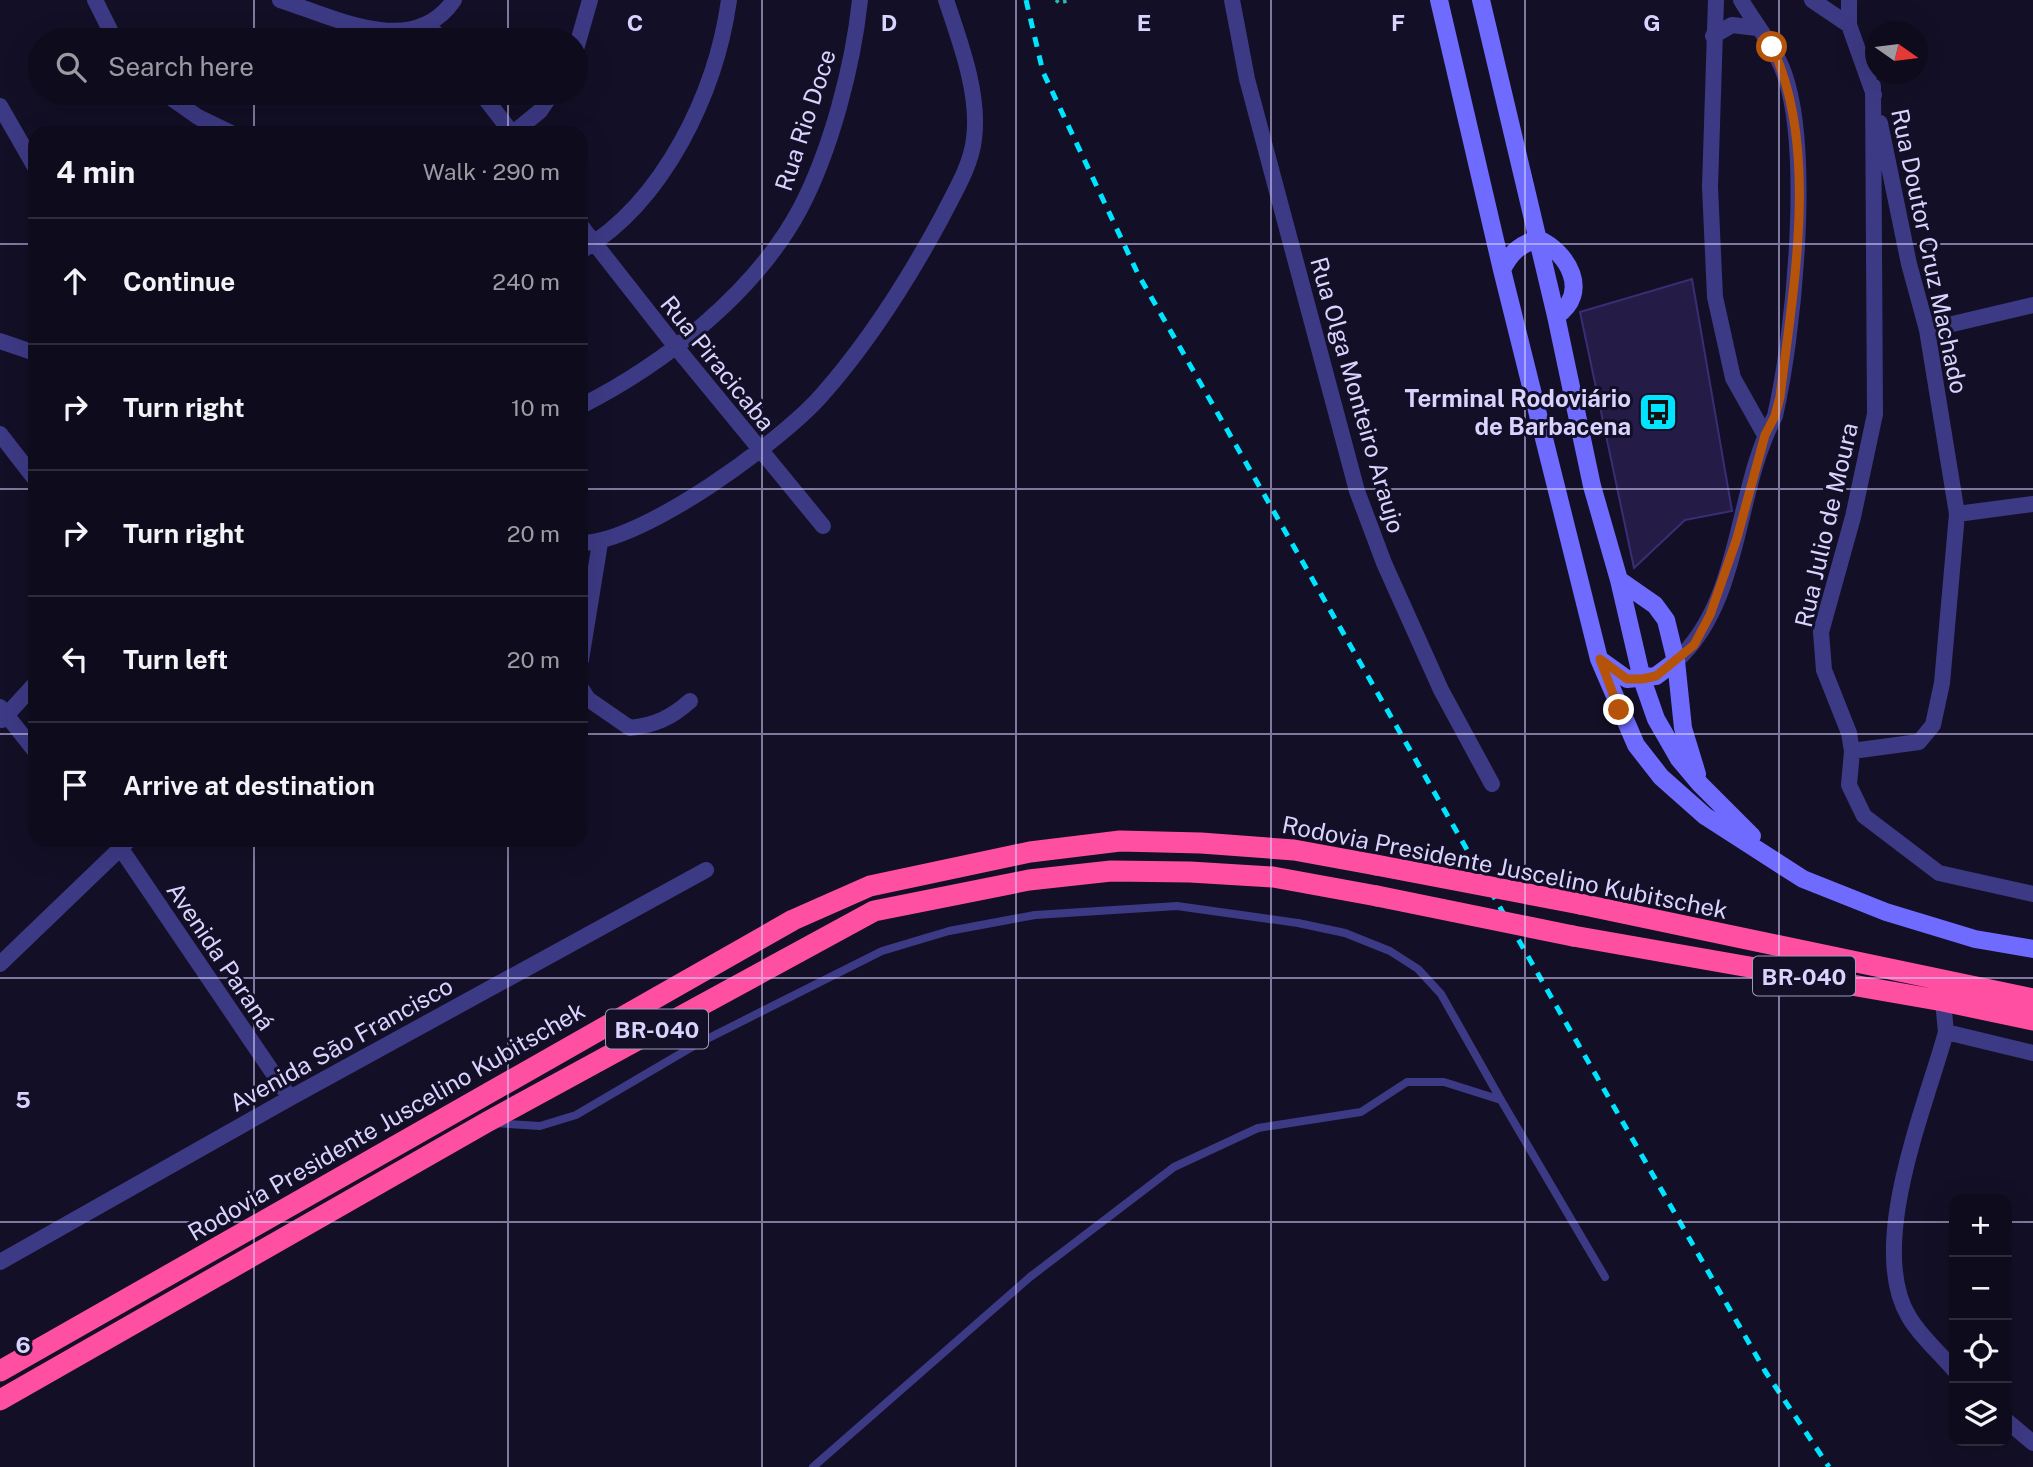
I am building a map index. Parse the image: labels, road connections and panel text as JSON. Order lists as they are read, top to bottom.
{
  "streets": {
    "highway": ["Rodovia Presidente Juscelino Kubitschek", "BR-040"],
    "street": [
      "Rua Rio Doce",
      "Rua Doutor Cruz Machado",
      "Rua Piracicaba",
      "Rua Olga Monteiro Araujo",
      "Rua Julio de Moura",
      "Avenida Paraná",
      "Avenida São Francisco"
    ]
  },
  "crossings": [
    ["Rua Rio Doce", "Rua Piracicaba"],
    ["Rua Doutor Cruz Machado", "Rua Julio de Moura"],
    ["Avenida Paraná", "Avenida São Francisco"]
  ],
  "places": {
    "bus stop": ["Terminal Rodoviário de Barbacena"]
  },
  "north": "right",
  "page": {
    "search": "Search here",
    "heading": ["4 min", "Walk · 290 m"],
    "list": [
      ["Continue", "240 m"],
      ["Turn right", "10 m"],
      ["Turn right", "20 m"],
      ["Turn left", "20 m"],
      "Arrive at destination"
    ],
    "map_buttons": ["+", "−"]
  },
  "grid": {
    "columns": [
      "C",
      "D",
      "E",
      "F",
      "G"
    ],
    "rows": ["5", "6"]
  }
}
